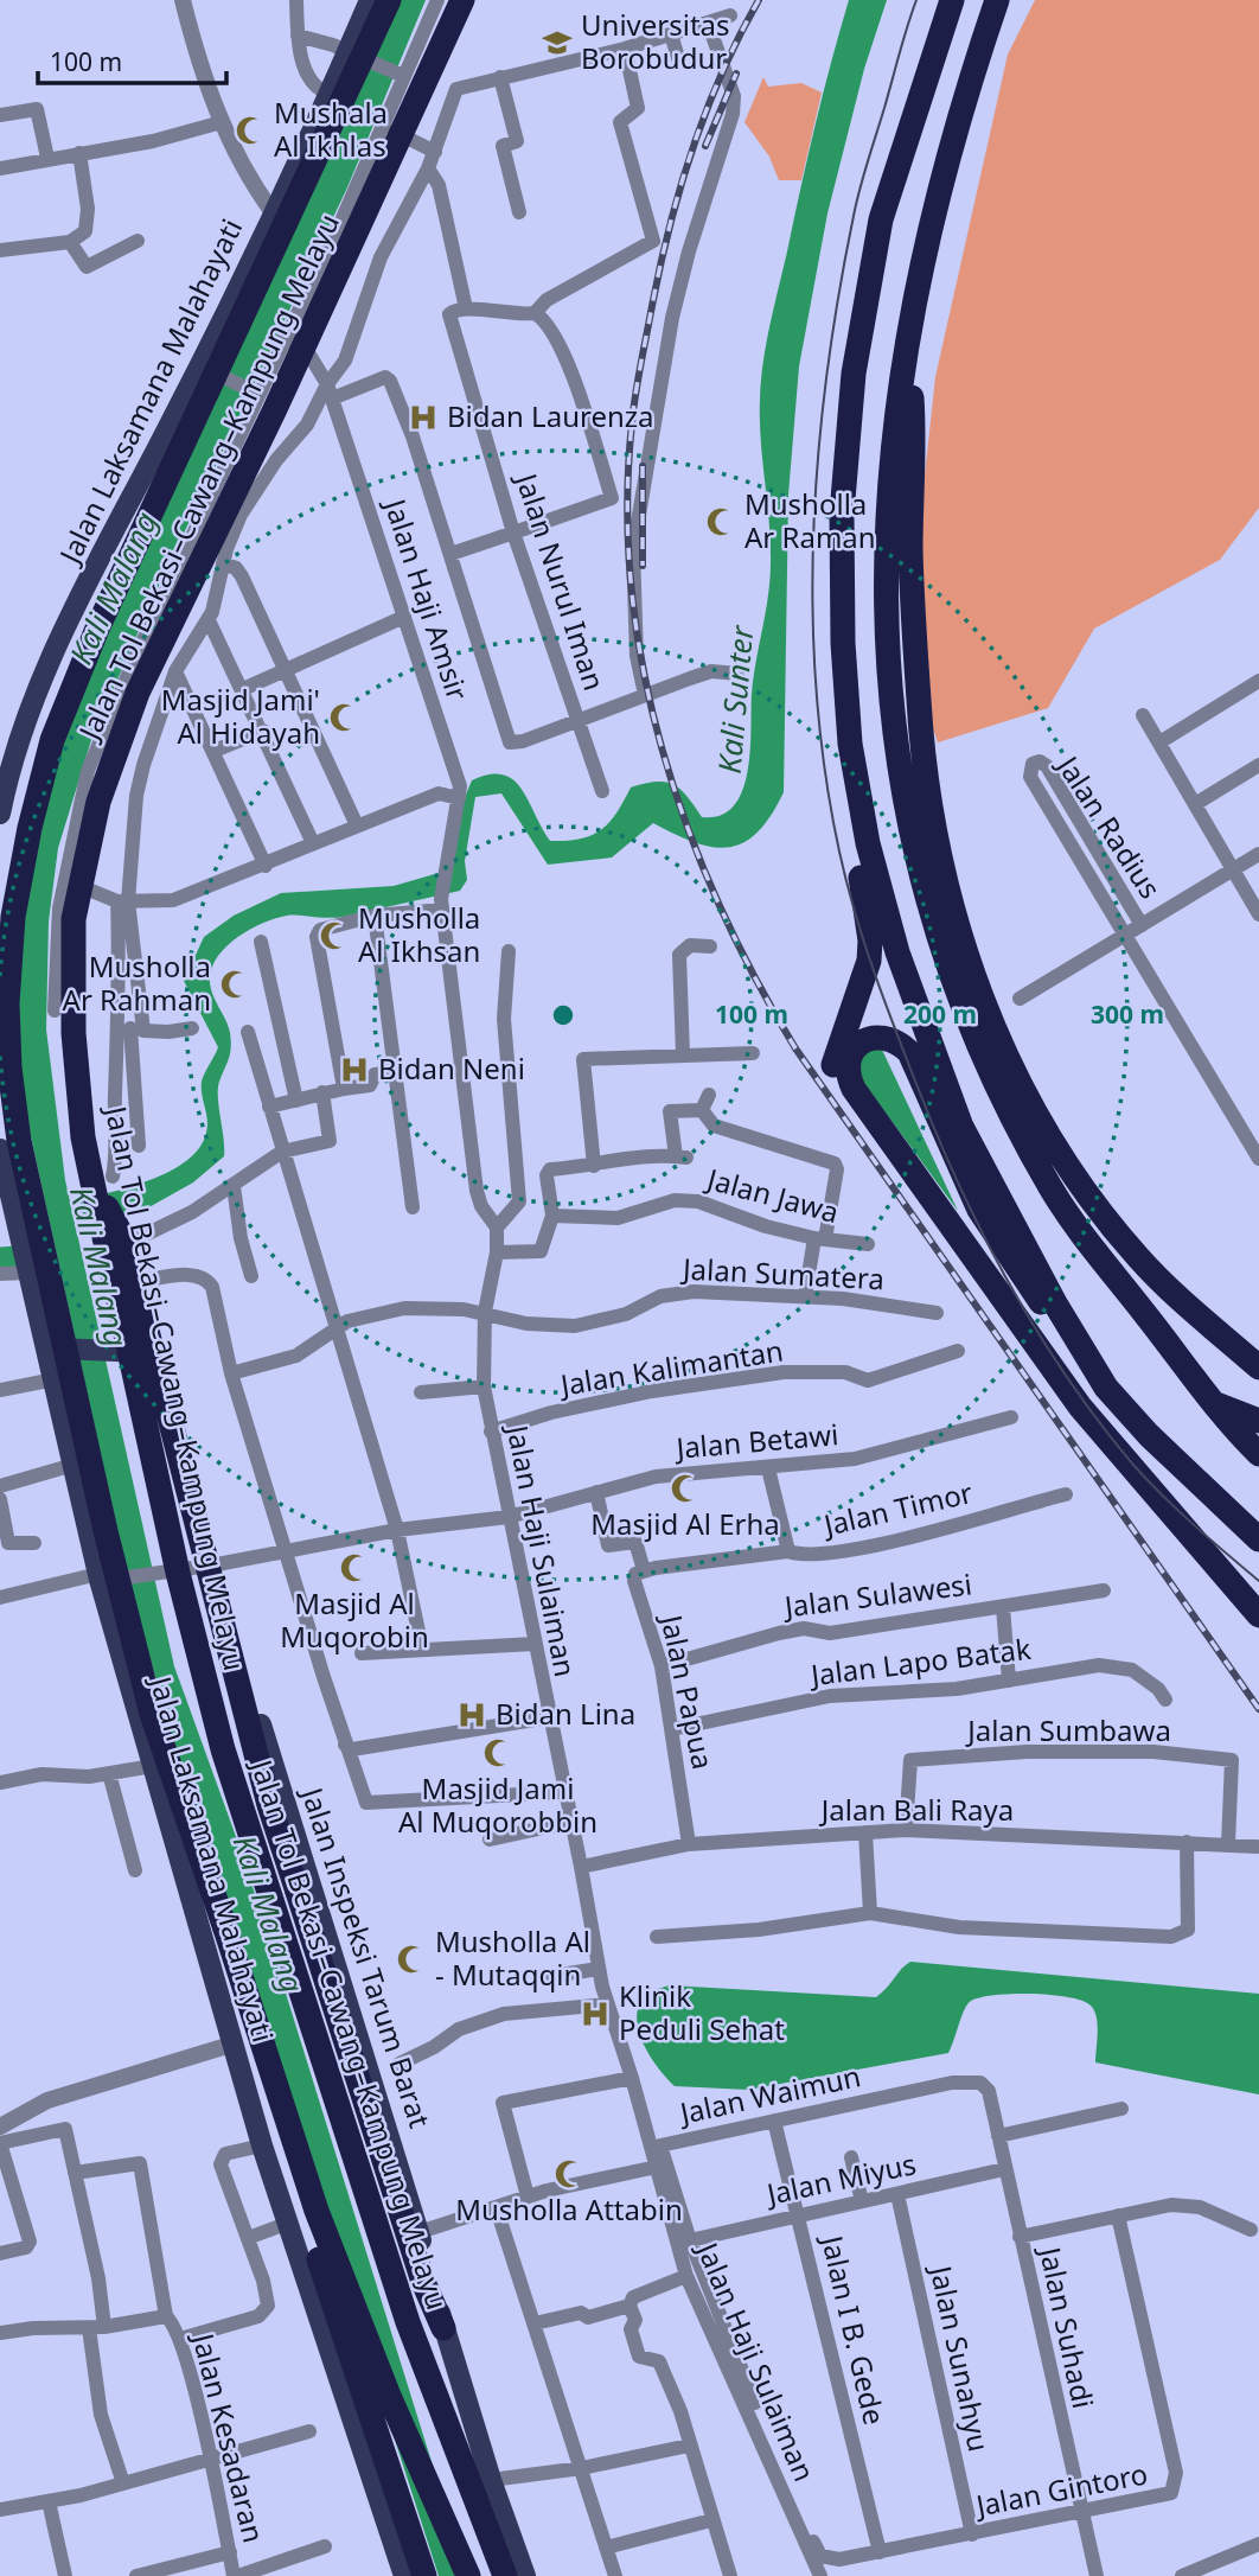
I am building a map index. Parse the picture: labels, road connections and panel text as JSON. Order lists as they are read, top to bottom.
{
  "streets": {
    "highway": ["Jalan Tol Bekasi–Cawang–Kampung Melayu"],
    "main road": ["Jalan Laksamana Malahayati", "Jalan Inspeksi Tarum Barat"],
    "street": [
      "Jalan Nurul Iman",
      "Jalan Haji Amsir",
      "Jalan Radius",
      "Jalan Jawa",
      "Jalan Sumatera",
      "Jalan Kalimantan",
      "Jalan Betawi",
      "Jalan Timor",
      "Jalan Haji Sulaiman",
      "Jalan Sulawesi",
      "Jalan Lapo Batak",
      "Jalan Papua",
      "Jalan Sumbawa",
      "Jalan Bali Raya",
      "Jalan Waimun",
      "Jalan Miyus",
      "Jalan Suhadi",
      "Jalan I B. Gede",
      "Jalan Sunahyu",
      "Jalan Kesadaran",
      "Jalan Gintoro"
    ]
  },
  "crossings": [
    ["Jalan Laksamana Malahayati", "Jalan Betawi"],
    ["Jalan Haji Amsir", "Jalan Haji Sulaiman"],
    ["Jalan Sumatera", "Jalan Haji Sulaiman"],
    ["Jalan Kalimantan", "Jalan Haji Sulaiman"],
    ["Jalan Betawi", "Jalan Haji Sulaiman"],
    ["Jalan Betawi", "Jalan Inspeksi Tarum Barat"],
    ["Jalan Timor", "Jalan Papua"],
    ["Jalan Haji Sulaiman", "Jalan Bali Raya"],
    ["Jalan Sulawesi", "Jalan Papua"],
    ["Jalan Lapo Batak", "Jalan Papua"],
    ["Jalan Papua", "Jalan Bali Raya"],
    ["Jalan Sumbawa", "Jalan Bali Raya"],
    ["Jalan Waimun", "Jalan Miyus"],
    ["Jalan Waimun", "Jalan Suhadi"],
    ["Jalan Waimun", "Jalan I B. Gede"],
    ["Jalan Waimun", "Jalan Gintoro"],
    ["Jalan Miyus", "Jalan Suhadi"],
    ["Jalan Miyus", "Jalan I B. Gede"],
    ["Jalan Miyus", "Jalan Sunahyu"],
    ["Jalan Suhadi", "Jalan Gintoro"],
    ["Jalan I B. Gede", "Jalan Gintoro"],
    ["Jalan Sunahyu", "Jalan Gintoro"]
  ],
  "water": ["Kali Malang", "Kali Sunter"],
  "places": {
    "school or university": ["Universitas Borobudur"],
    "mosque": [
      "Mushala Al Ikhlas",
      "Musholla Ar Raman",
      "Masjid Jami' Al Hidayah",
      "Musholla Al Ikhsan",
      "Musholla Ar Rahman",
      "Masjid Al Erha",
      "Masjid Al Muqorobin",
      "Masjid Jami Al Muqorobbin",
      "Musholla Al - Mutaqqin",
      "Musholla Attabin"
    ],
    "hospital": [
      "Bidan Laurenza",
      "Bidan Neni",
      "Bidan Lina",
      "Klinik Peduli Sehat"
    ]
  },
  "scale_bar": "100 m",
  "rings": ["100 m", "200 m", "300 m"]
}
